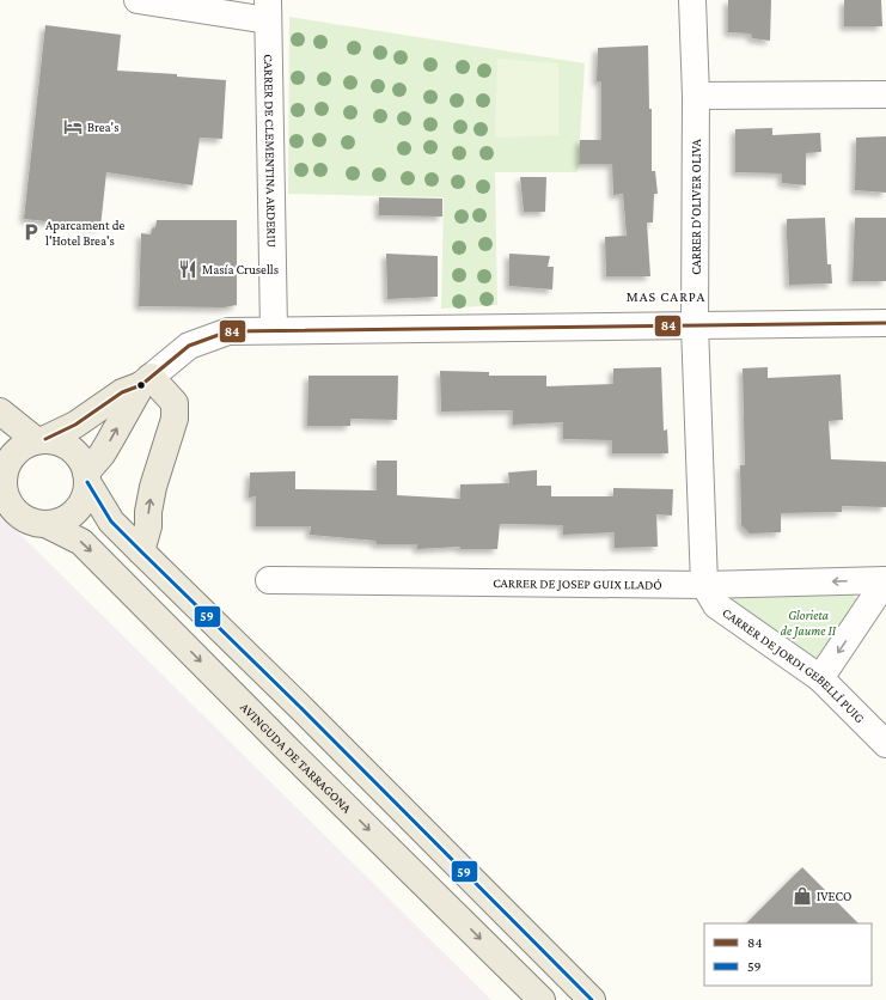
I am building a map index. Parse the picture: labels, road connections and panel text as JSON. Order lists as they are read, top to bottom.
{
  "streets": {
    "main road": ["AVINGUDA DE TARRAGONA"],
    "street": [
      "CARRER DE CLEMENTINA ARDERIU",
      "CARRER D'OLIVER OLIVA",
      "CARRER DE JOSEP GUIX LLADÓ",
      "CARRER DE JORDI GEBELLÍ PUIG"
    ]
  },
  "crossings": [
    ["CARRER D'OLIVER OLIVA", "CARRER DE JOSEP GUIX LLADÓ"],
    ["CARRER D'OLIVER OLIVA", "CARRER DE JORDI GEBELLÍ PUIG"],
    ["CARRER DE JOSEP GUIX LLADÓ", "CARRER DE JORDI GEBELLÍ PUIG"]
  ],
  "districts": ["MAS CARPA"],
  "parks": ["Glorieta de Jaume II"],
  "places": {
    "hotel": ["Brea's"],
    "parking": ["Aparcament de l'Hotel Brea's"],
    "restaurant": ["Masía Crusells"],
    "shop": ["IVECO"]
  },
  "lines": ["transit line 84", "transit line 59"],
  "legend": ["84", "59"]
}
